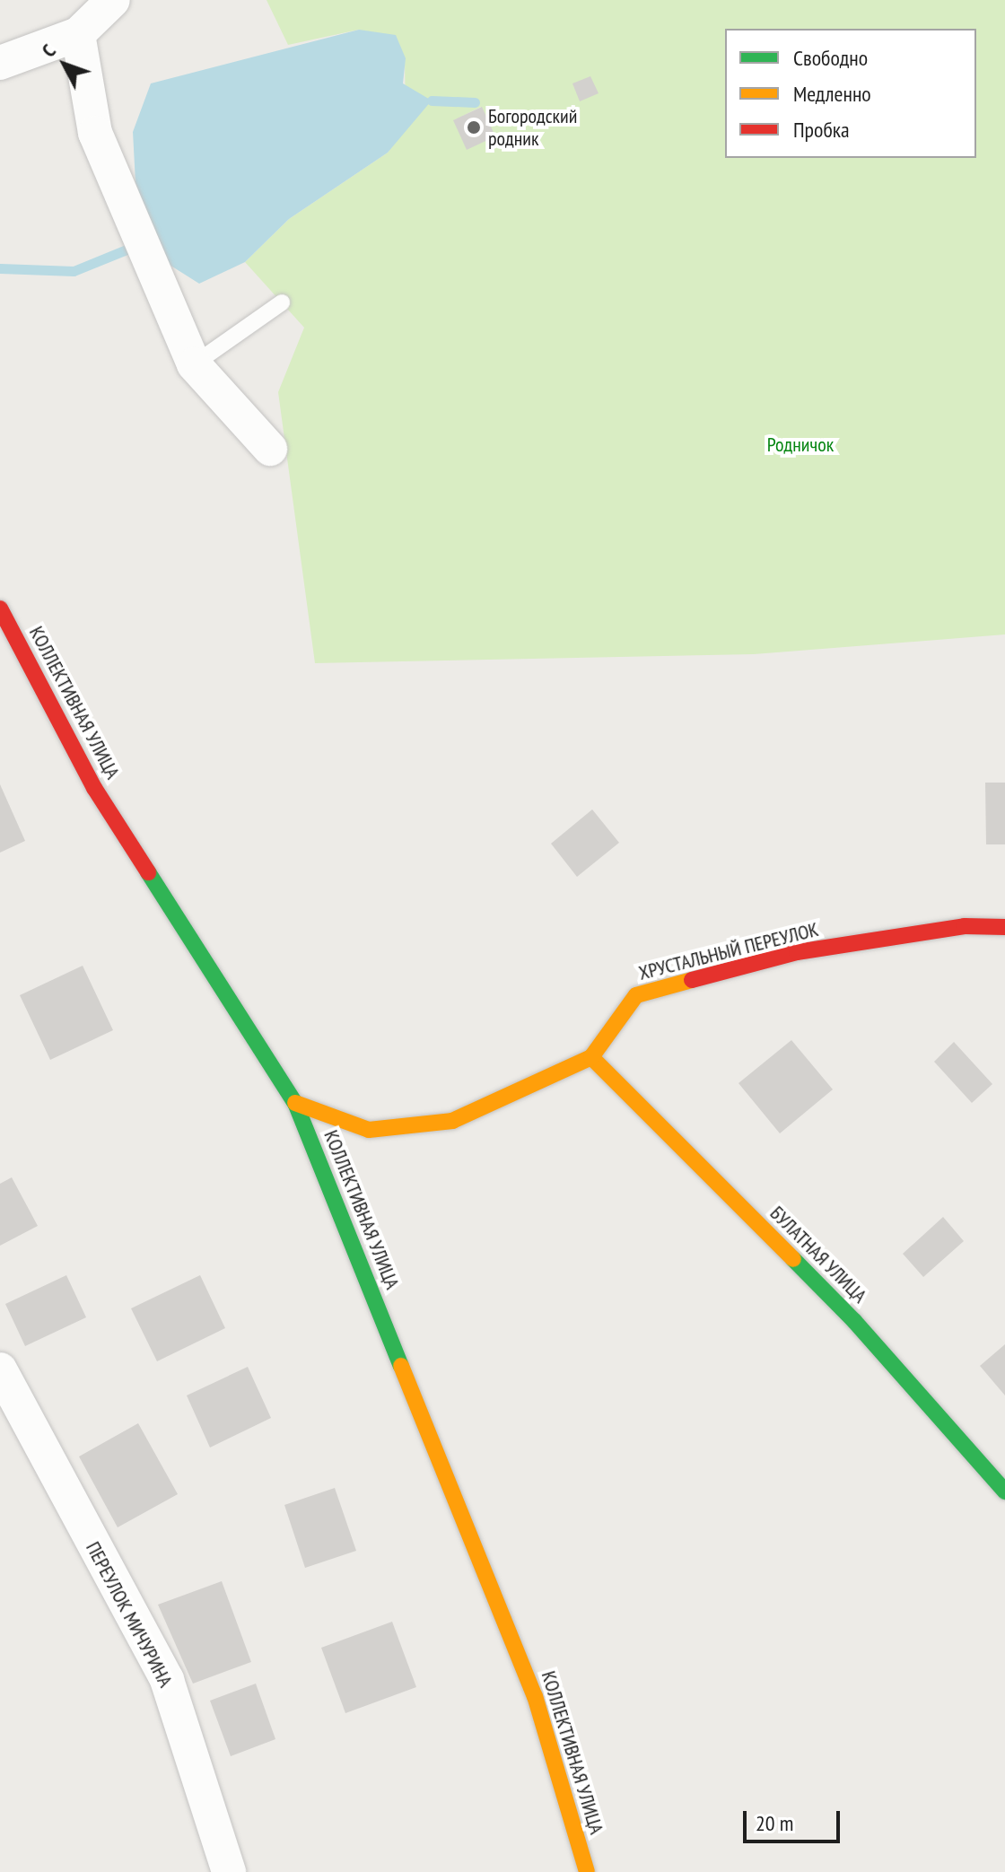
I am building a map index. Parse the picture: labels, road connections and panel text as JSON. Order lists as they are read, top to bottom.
{
  "streets": {
    "street": [
      "КОЛЛЕКТИВНАЯ УЛИЦА",
      "ХРУСТАЛЬНЫЙ ПЕРЕУЛОК",
      "БУЛАТНАЯ УЛИЦА",
      "ПЕРЕУЛОК МИЧУРИНА"
    ]
  },
  "crossings": [
    ["КОЛЛЕКТИВНАЯ УЛИЦА", "ХРУСТАЛЬНЫЙ ПЕРЕУЛОК"],
    ["ХРУСТАЛЬНЫЙ ПЕРЕУЛОК", "БУЛАТНАЯ УЛИЦА"]
  ],
  "parks": ["Родничок"],
  "places": ["Богородский родник"],
  "legend": ["Свободно", "Медленно", "Пробка"],
  "scale_bar": "20 m",
  "north": "top left"
}
